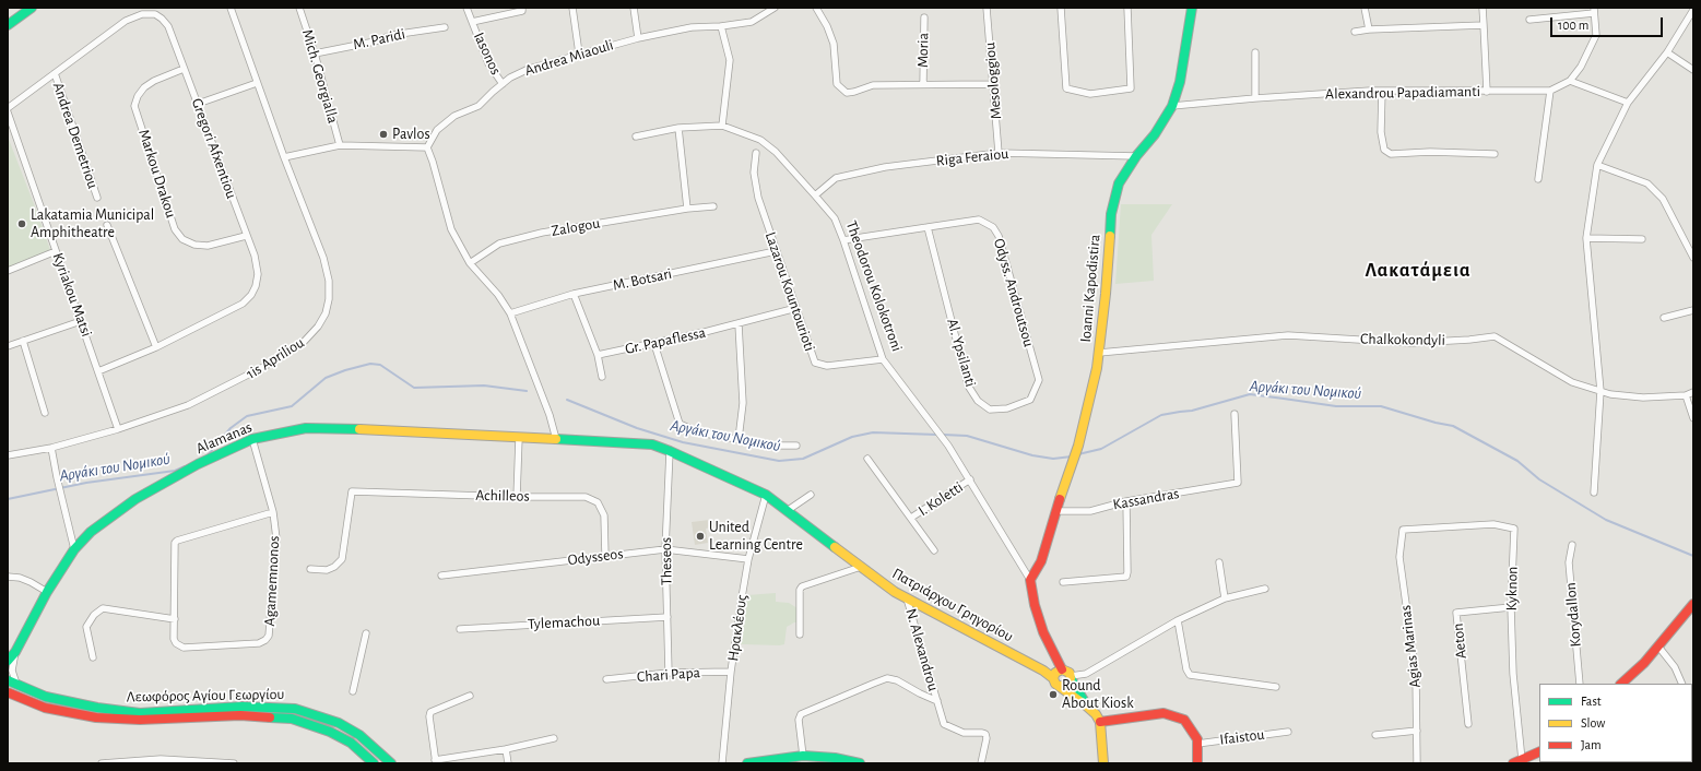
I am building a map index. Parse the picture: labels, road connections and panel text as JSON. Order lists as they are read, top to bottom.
{
  "streets": {
    "street": [
      "M. Paridi",
      "Moria",
      "Iasonos",
      "Andrea Miaouli",
      "Mich. Georgialla",
      "Mesologgiou",
      "Alexandrou Papadiamanti",
      "Andrea Demetriou",
      "Gregori Afxentiou",
      "Riga Feraiou",
      "Markou Drakou",
      "Zalogou",
      "M. Botsari",
      "Theodorou Kolokotroni",
      "Ioanni Kapodistira",
      "Lazarou Kountourioti",
      "Odyss. Androutsou",
      "Kyriakou Matsi",
      "Chalkokondyli",
      "Gr. Papaflessa",
      "Al. Ypsilanti",
      "1is Apriliou",
      "Alamanas",
      "Achilleos",
      "I. Koletti",
      "Kassandras",
      "Odysseos",
      "Theseos",
      "Agamemnonos",
      "Kyknon",
      "Πατριάρχου Γρηγορίου",
      "Korydallon",
      "Tylemachou",
      "Ηρακλέους",
      "Aeton",
      "Agias Marinas",
      "N. Alexandrou",
      "Chari Papa",
      "Λεωφόρος Αγίου Γεωργίου",
      "Ifaistou"
    ]
  },
  "crossings": [
    ["M. Paridi", "Mich. Georgialla"],
    ["Iasonos", "Andrea Miaouli"],
    ["Mesologgiou", "Riga Feraiou"],
    ["Alexandrou Papadiamanti", "Ioanni Kapodistira"],
    ["Andrea Demetriou", "Gregori Afxentiou"],
    ["Gregori Afxentiou", "Markou Drakou"],
    ["Gregori Afxentiou", "Kyriakou Matsi"],
    ["Riga Feraiou", "Theodorou Kolokotroni"],
    ["Riga Feraiou", "Ioanni Kapodistira"],
    ["M. Botsari", "Lazarou Kountourioti"],
    ["Theodorou Kolokotroni", "Ioanni Kapodistira"],
    ["Theodorou Kolokotroni", "Lazarou Kountourioti"],
    ["Theodorou Kolokotroni", "Odyss. Androutsou"],
    ["Theodorou Kolokotroni", "I. Koletti"],
    ["Theodorou Kolokotroni", "Πατριάρχου Γρηγορίου"],
    ["Ioanni Kapodistira", "Chalkokondyli"],
    ["Ioanni Kapodistira", "Kassandras"],
    ["Lazarou Kountourioti", "Gr. Papaflessa"],
    ["Odyss. Androutsou", "Al. Ypsilanti"],
    ["Kyriakou Matsi", "1is Apriliou"],
    ["Alamanas", "Agamemnonos"],
    ["Alamanas", "Πατριάρχου Γρηγορίου"],
    ["Alamanas", "Λεωφόρος Αγίου Γεωργίου"],
    ["Achilleos", "Odysseos"],
    ["Odysseos", "Theseos"],
    ["Odysseos", "Ηρακλέους"],
    ["Theseos", "Πατριάρχου Γρηγορίου"],
    ["Theseos", "Tylemachou"],
    ["Theseos", "Chari Papa"],
    ["Kyknon", "Aeton"],
    ["Kyknon", "Agias Marinas"],
    ["Πατριάρχου Γρηγορίου", "Ηρακλέους"],
    ["Πατριάρχου Γρηγορίου", "N. Alexandrou"],
    ["Ηρακλέους", "Chari Papa"]
  ],
  "districts": ["Λακατάμεια"],
  "water": ["Αργάκι του Νομικού"],
  "places": [
    "Pavlos",
    "Lakatamia Municipal Amphitheatre",
    "United Learning Centre",
    "Round About Kiosk"
  ],
  "legend": ["Fast", "Slow", "Jam"],
  "scale_bar": "100 m"
}
